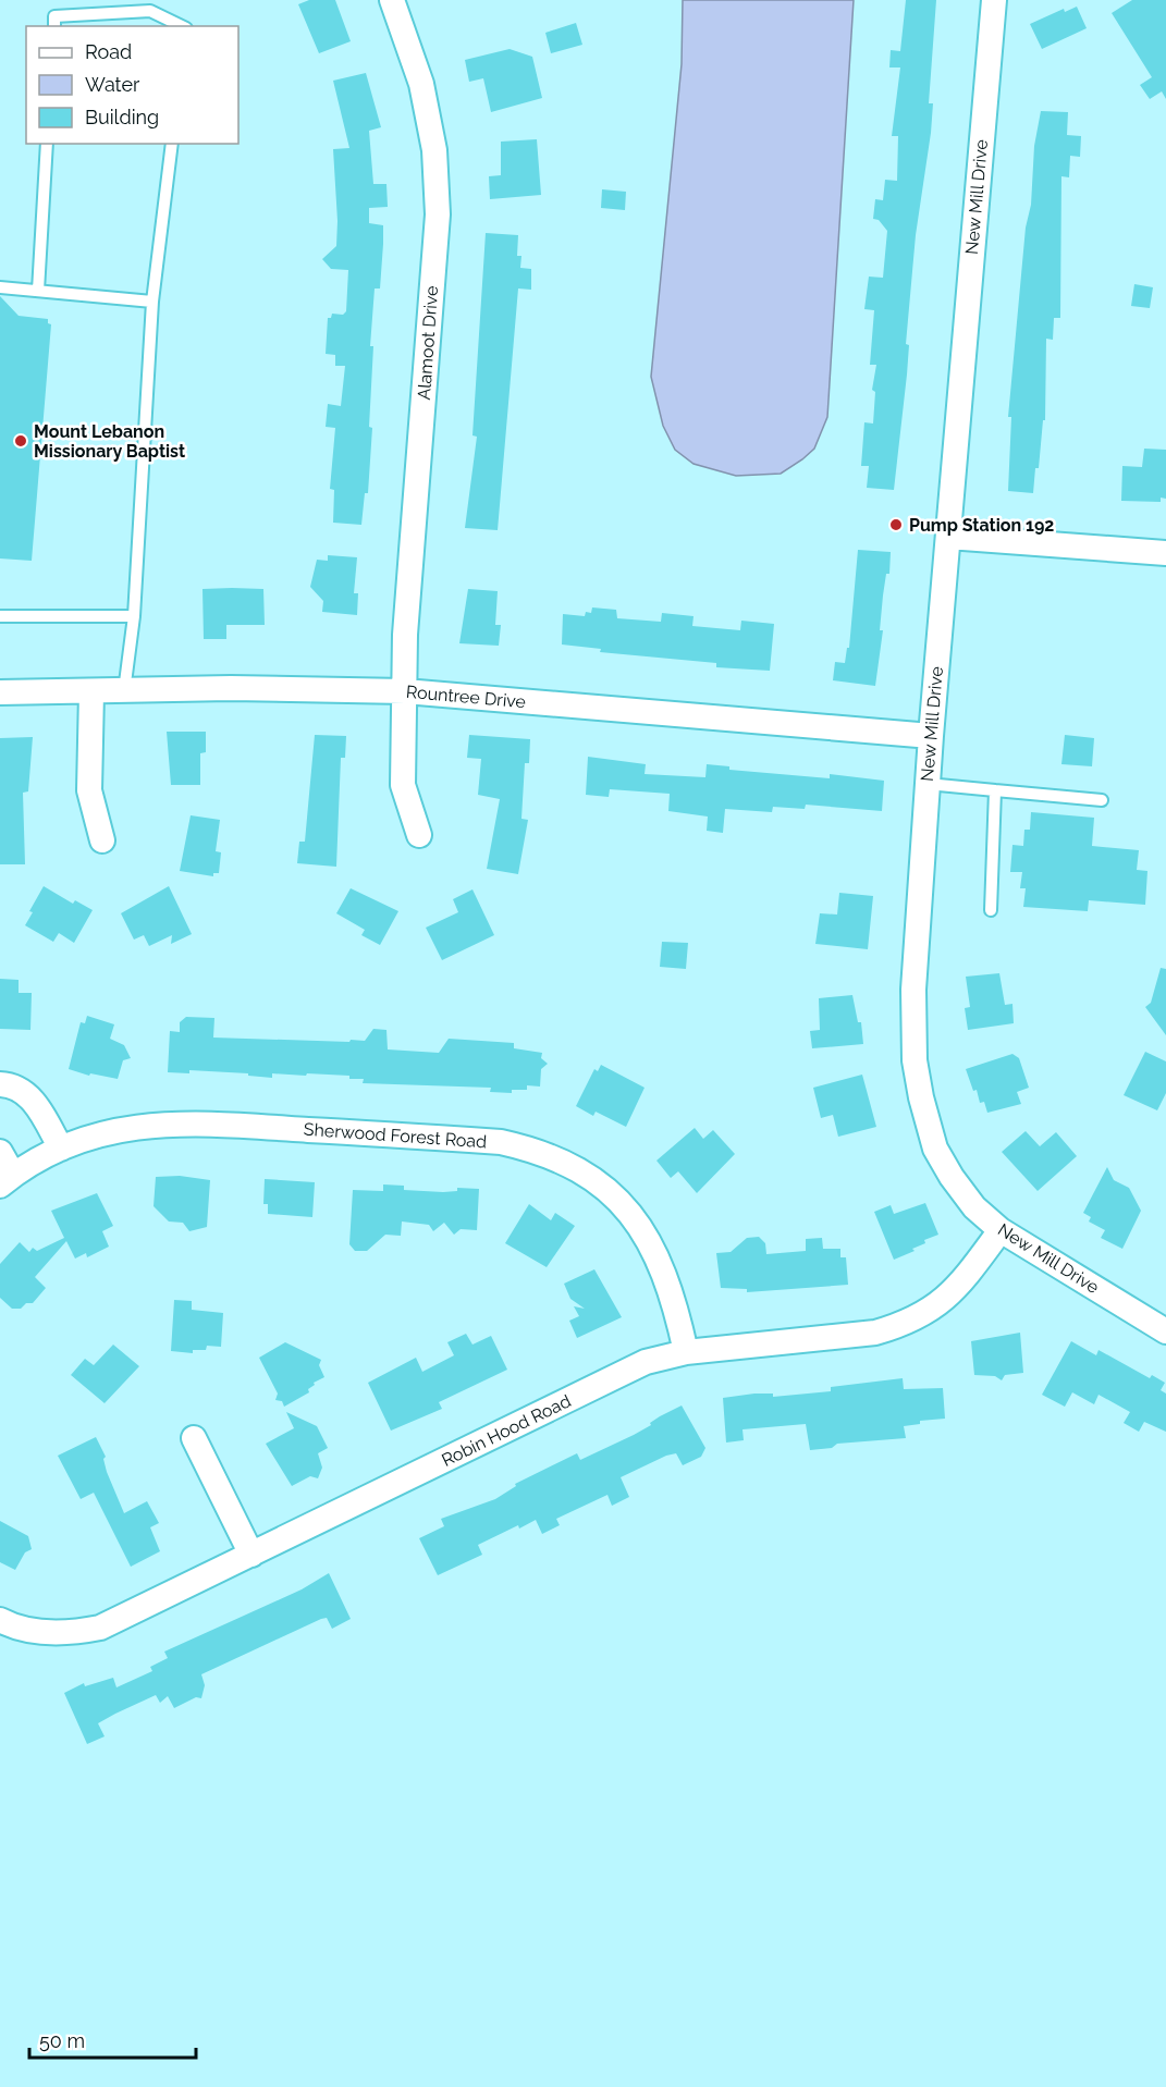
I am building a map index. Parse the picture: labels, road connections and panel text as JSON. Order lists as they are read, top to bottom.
{
  "streets": {
    "street": [
      "New Mill Drive",
      "Alamoot Drive",
      "Rountree Drive",
      "Sherwood Forest Road",
      "Robin Hood Road"
    ]
  },
  "crossings": [
    ["New Mill Drive", "Rountree Drive"],
    ["New Mill Drive", "Robin Hood Road"],
    ["Alamoot Drive", "Rountree Drive"],
    ["Sherwood Forest Road", "Robin Hood Road"]
  ],
  "places": ["Mount Lebanon Missionary Baptist", "Pump Station 192"],
  "legend": ["Road", "Water", "Building"],
  "scale_bar": "50 m"
}
